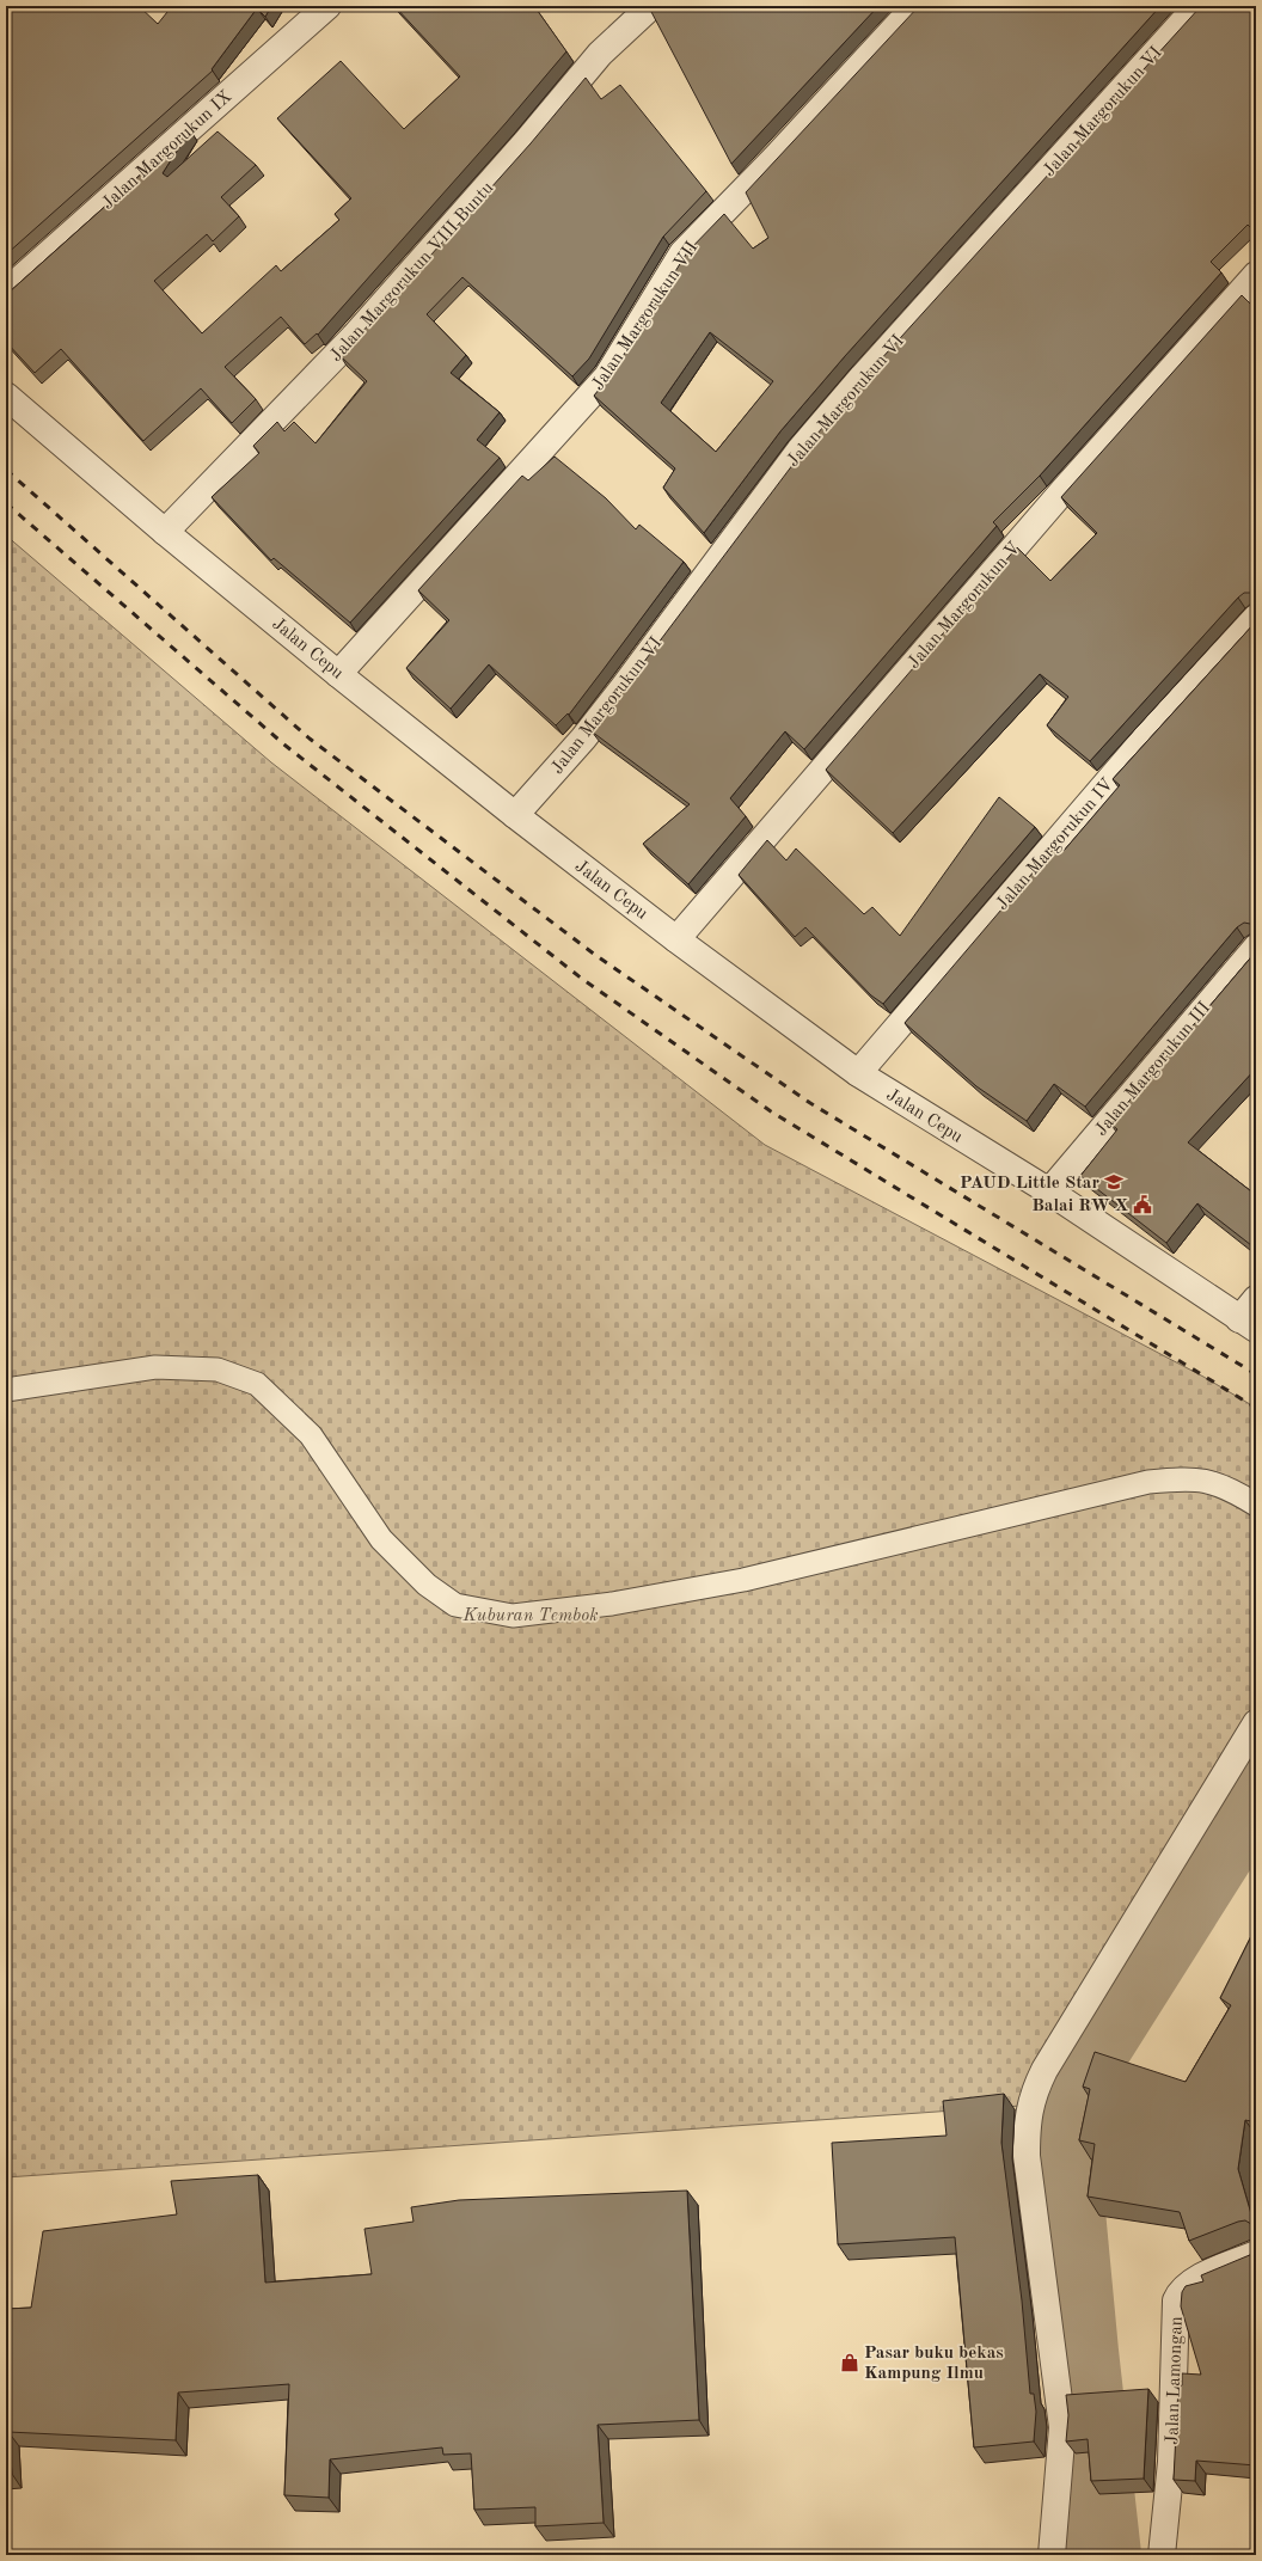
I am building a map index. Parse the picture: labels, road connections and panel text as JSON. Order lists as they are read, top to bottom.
{
  "streets": {
    "street": [
      "Jalan Margorukun VI",
      "Jalan Margorukun IX",
      "Jalan Margorukun VIII Buntu",
      "Jalan Margorukun VII",
      "Jalan Margorukun V",
      "Jalan Cepu",
      "Jalan Margorukun IV",
      "Jalan Margorukun III",
      "Jalan Lamongan"
    ]
  },
  "crossings": [
    ["Jalan Margorukun VI", "Jalan Cepu"],
    ["Jalan Margorukun VIII Buntu", "Jalan Cepu"],
    ["Jalan Margorukun VII", "Jalan Cepu"],
    ["Jalan Margorukun V", "Jalan Cepu"],
    ["Jalan Cepu", "Jalan Margorukun IV"],
    ["Jalan Cepu", "Jalan Margorukun III"]
  ],
  "parks": ["Kuburan Tembok"],
  "places": {
    "school or university": ["PAUD Little Star"],
    "public building": ["Balai RW X"],
    "shop": ["Pasar buku bekas Kampung Ilmu"]
  }
}
